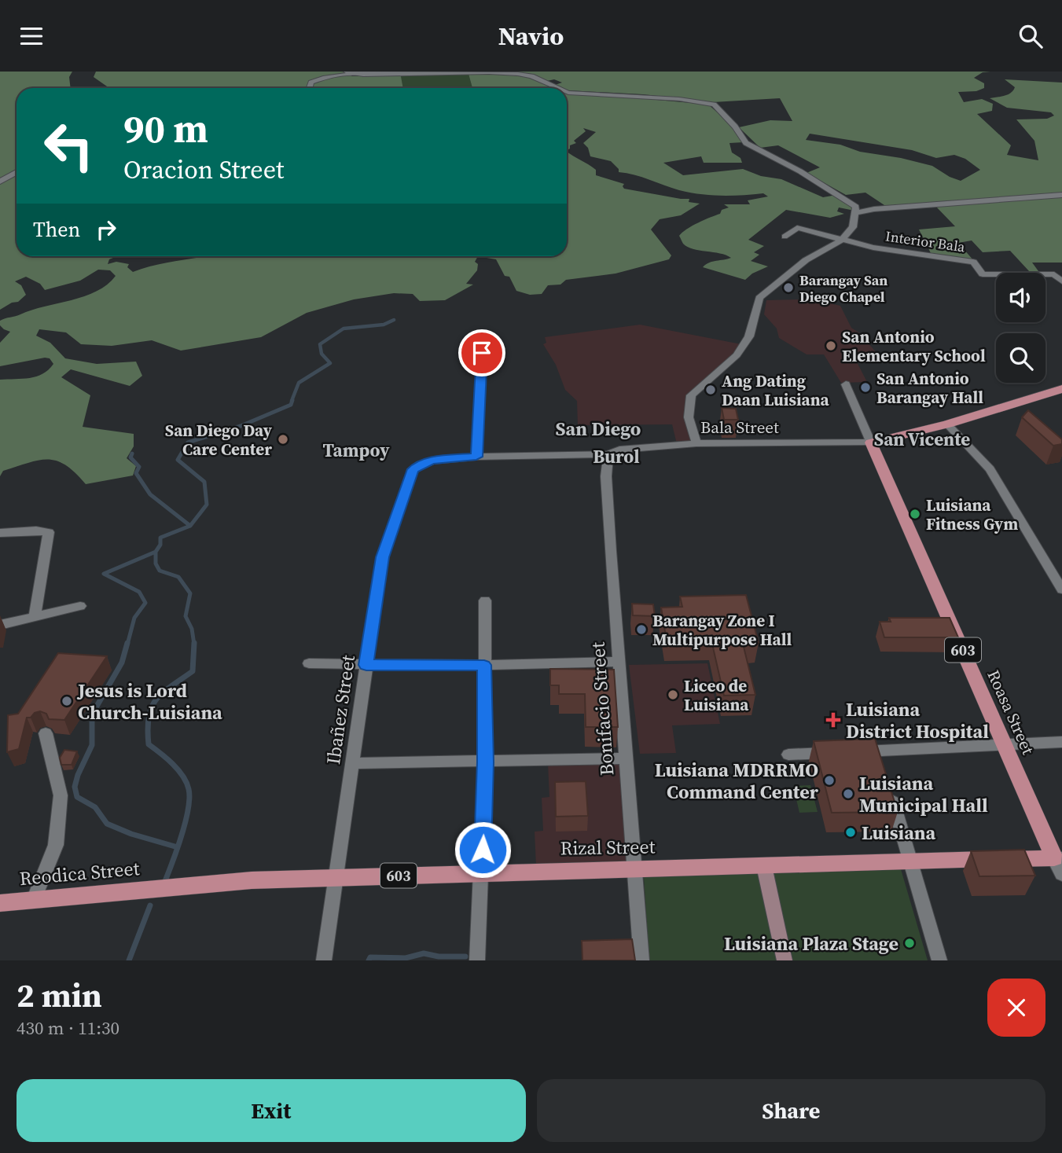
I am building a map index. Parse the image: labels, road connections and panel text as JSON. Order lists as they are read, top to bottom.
{
  "streets": {
    "main road": [
      "Bala Street",
      "603",
      "Roasa Street",
      "Rizal Street",
      "Reodica Street"
    ],
    "street": ["Interior Bala", "Bonifacio Street", "Ibañez Street"]
  },
  "crossings": [
    ["Bala Street", "Bonifacio Street"],
    ["Bala Street", "Ibañez Street"],
    ["Bala Street", "Roasa Street"],
    ["Bonifacio Street", "Rizal Street"],
    ["Ibañez Street", "Rizal Street"],
    ["Roasa Street", "Rizal Street"],
    ["Rizal Street", "Reodica Street"]
  ],
  "districts": [
    "San Diego",
    "San Vicente",
    "Tampoy",
    "Burol"
  ],
  "places": {
    "other": [
      "Barangay San Diego Chapel",
      "San Antonio Elementary School",
      "San Antonio Barangay Hall",
      "Ang Dating Daan Luisiana",
      "San Diego Day Care Center",
      "Luisiana Fitness Gym",
      "Barangay Zone I Multipurpose Hall",
      "Liceo de Luisiana",
      "Jesus is Lord Church-Luisiana",
      "Luisiana MDRRMO Command Center",
      "Luisiana Municipal Hall",
      "Luisiana",
      "Luisiana Plaza Stage"
    ],
    "health": ["Luisiana District Hospital"]
  },
  "page": {
    "header": "Navio",
    "turn": ["90 m", "Oracion Street"],
    "then": "Then",
    "heading": ["2 min", "430 m · 11:30"],
    "buttons": ["Exit", "Share"]
  }
}
